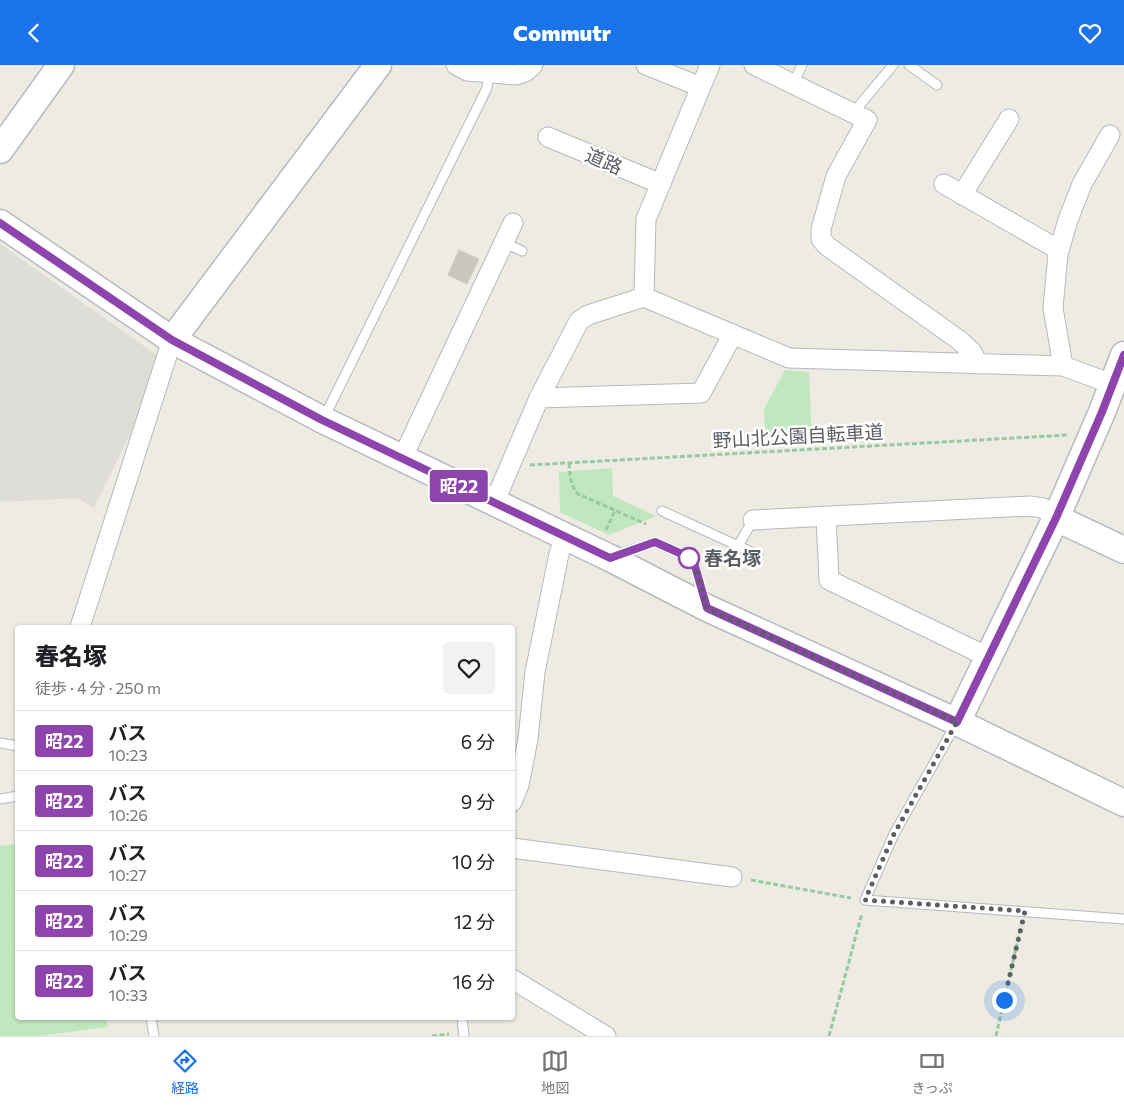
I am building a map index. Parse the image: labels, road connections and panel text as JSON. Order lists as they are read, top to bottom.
{
  "streets": {
    "street": ["道路"],
    "path": ["野山北公園自転車道"]
  },
  "places": ["春名塚"],
  "lines": ["bus line 昭22"],
  "page": {
    "header": "Commutr",
    "on_map": "昭22",
    "heading": ["春名塚", "徒歩 · 4 分 · 250 m"],
    "list": [
      {
        "mark": "昭22",
        "name": "バス",
        "note": "10:23",
        "value": "6 分"
      },
      {
        "mark": "昭22",
        "name": "バス",
        "note": "10:26",
        "value": "9 分"
      },
      {
        "mark": "昭22",
        "name": "バス",
        "note": "10:27",
        "value": "10 分"
      },
      {
        "mark": "昭22",
        "name": "バス",
        "note": "10:29",
        "value": "12 分"
      },
      {
        "mark": "昭22",
        "name": "バス",
        "note": "10:33",
        "value": "16 分"
      }
    ],
    "tabs": ["経路", "地図", "きっぷ"]
  }
}
